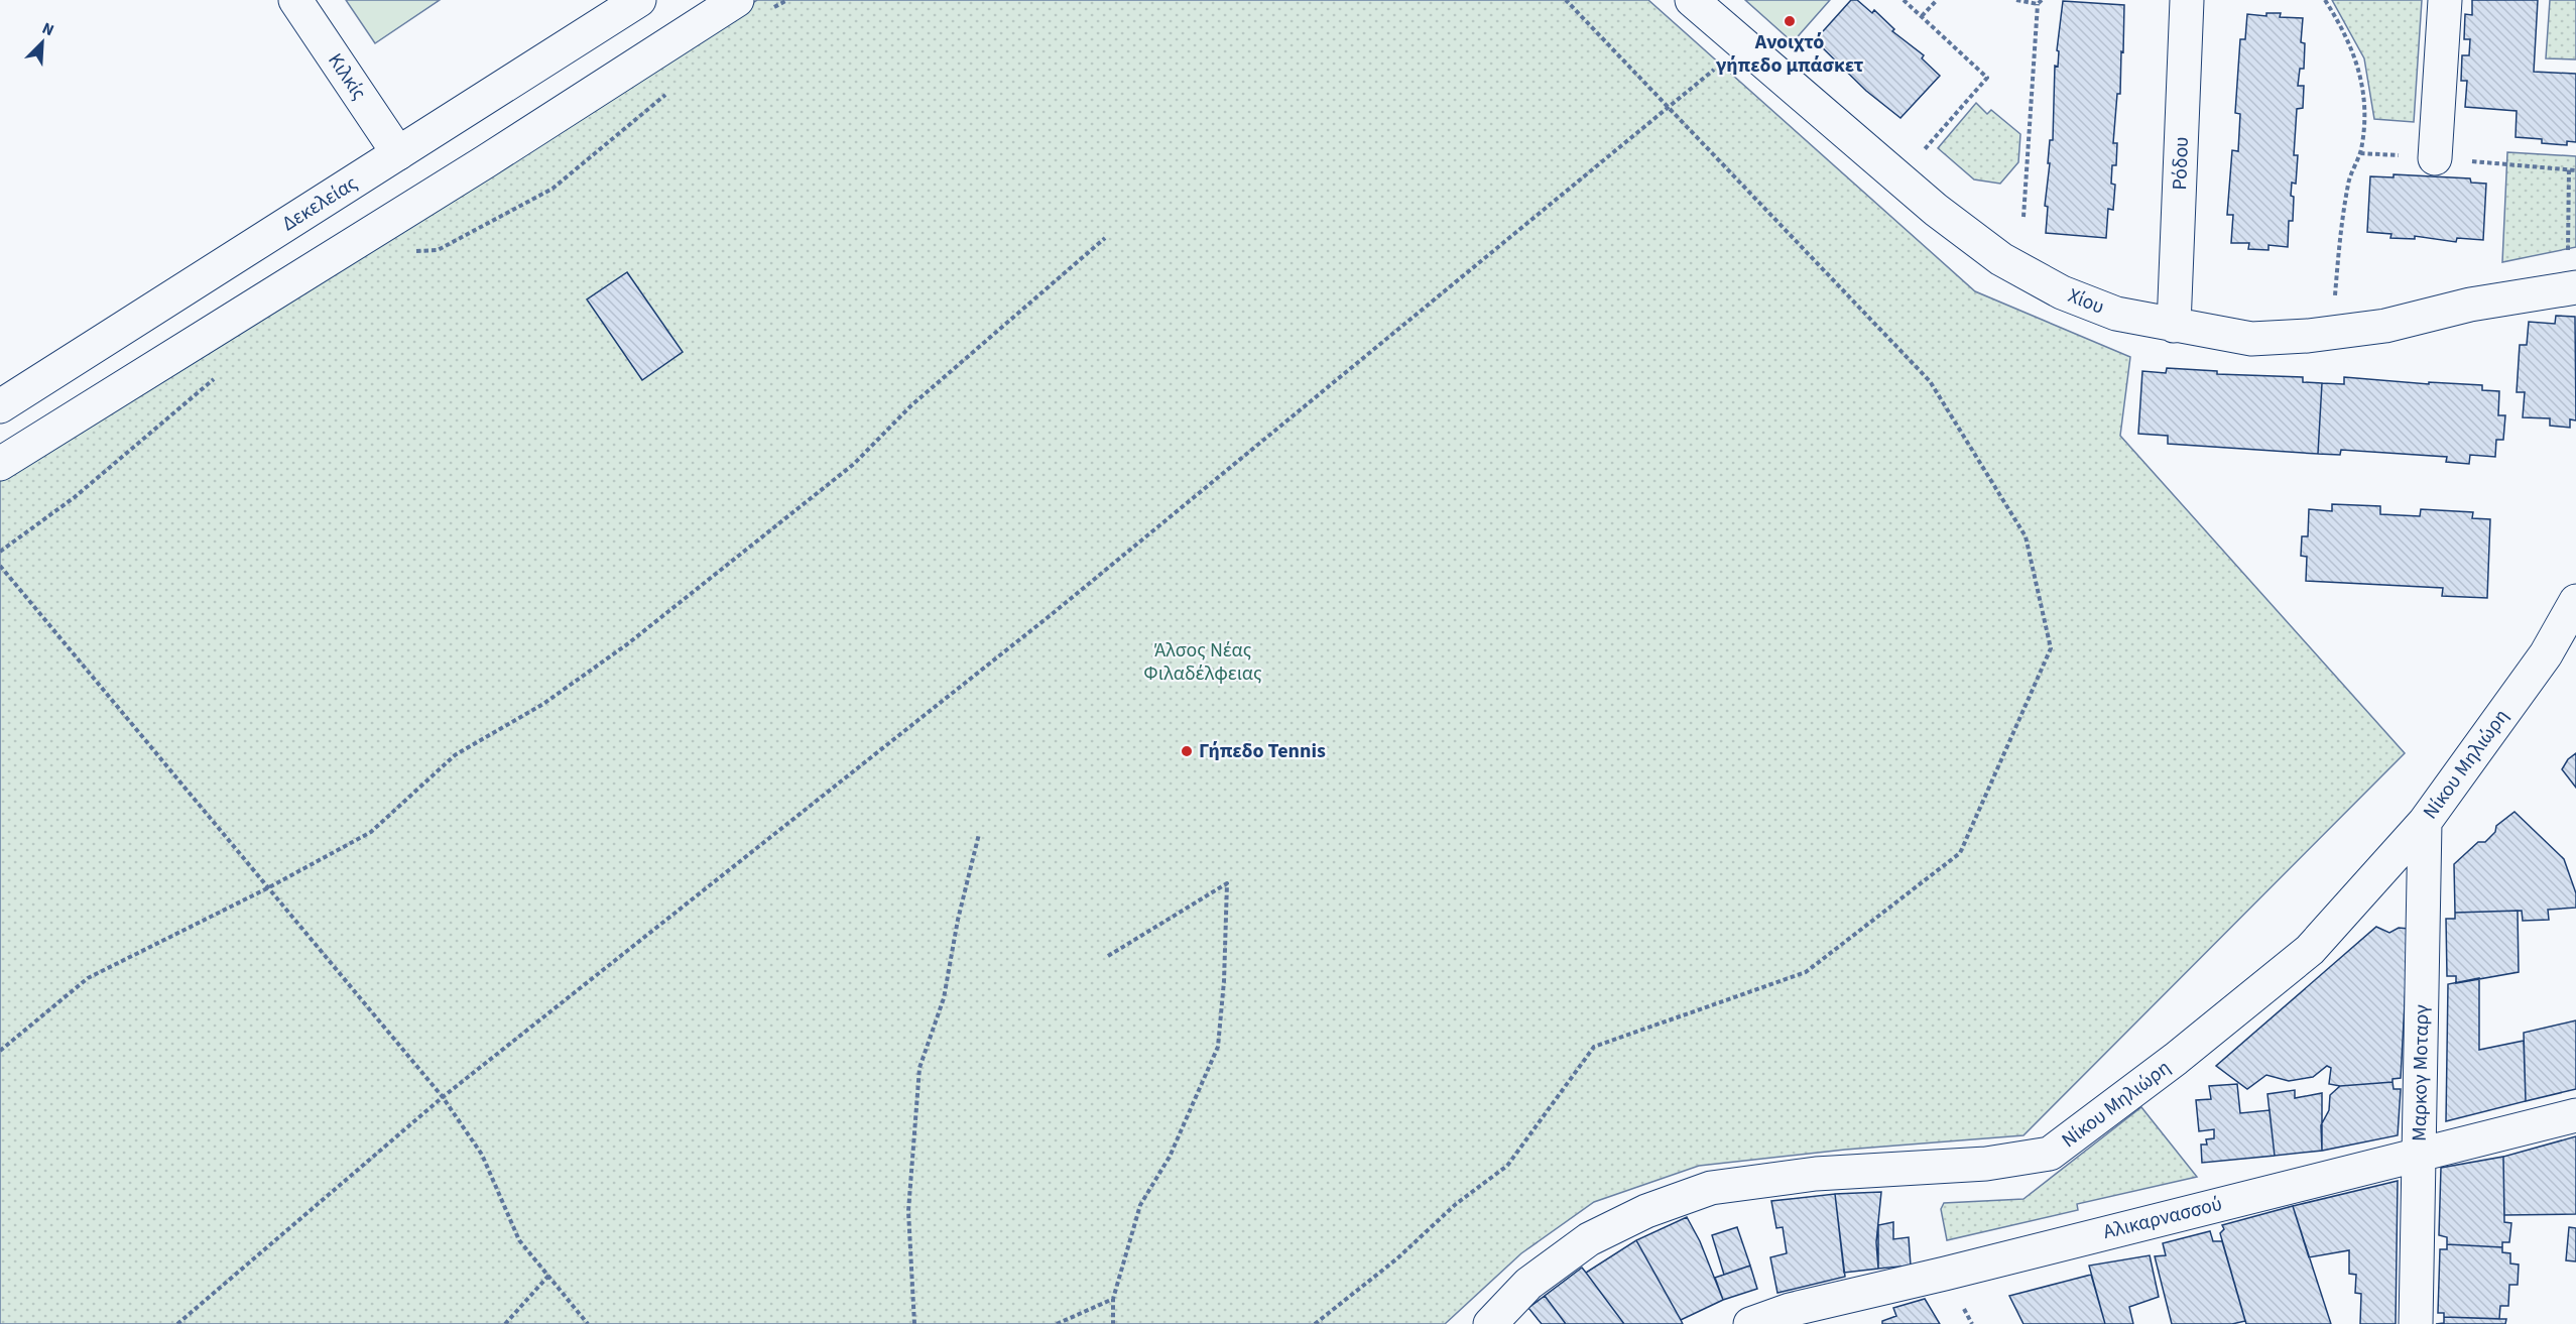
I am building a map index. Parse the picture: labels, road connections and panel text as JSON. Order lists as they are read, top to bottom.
{
  "streets": {
    "street": [
      "Κιλκίς",
      "Ρόδου",
      "Δεκελείας",
      "Χίου",
      "Νίκου Μηλιώρη",
      "Μαρκογ Μοταργ",
      "Αλικαρνασσού"
    ]
  },
  "crossings": [
    ["Κιλκίς", "Δεκελείας"],
    ["Ρόδου", "Χίου"],
    ["Νίκου Μηλιώρη", "Μαρκογ Μοταργ"],
    ["Μαρκογ Μοταργ", "Αλικαρνασσού"]
  ],
  "parks": ["Άλσος Νέας Φιλαδέλφειας"],
  "places": ["Ανοιχτό γήπεδο μπάσκετ", "Γήπεδο Tennis"],
  "north": "top right"
}
